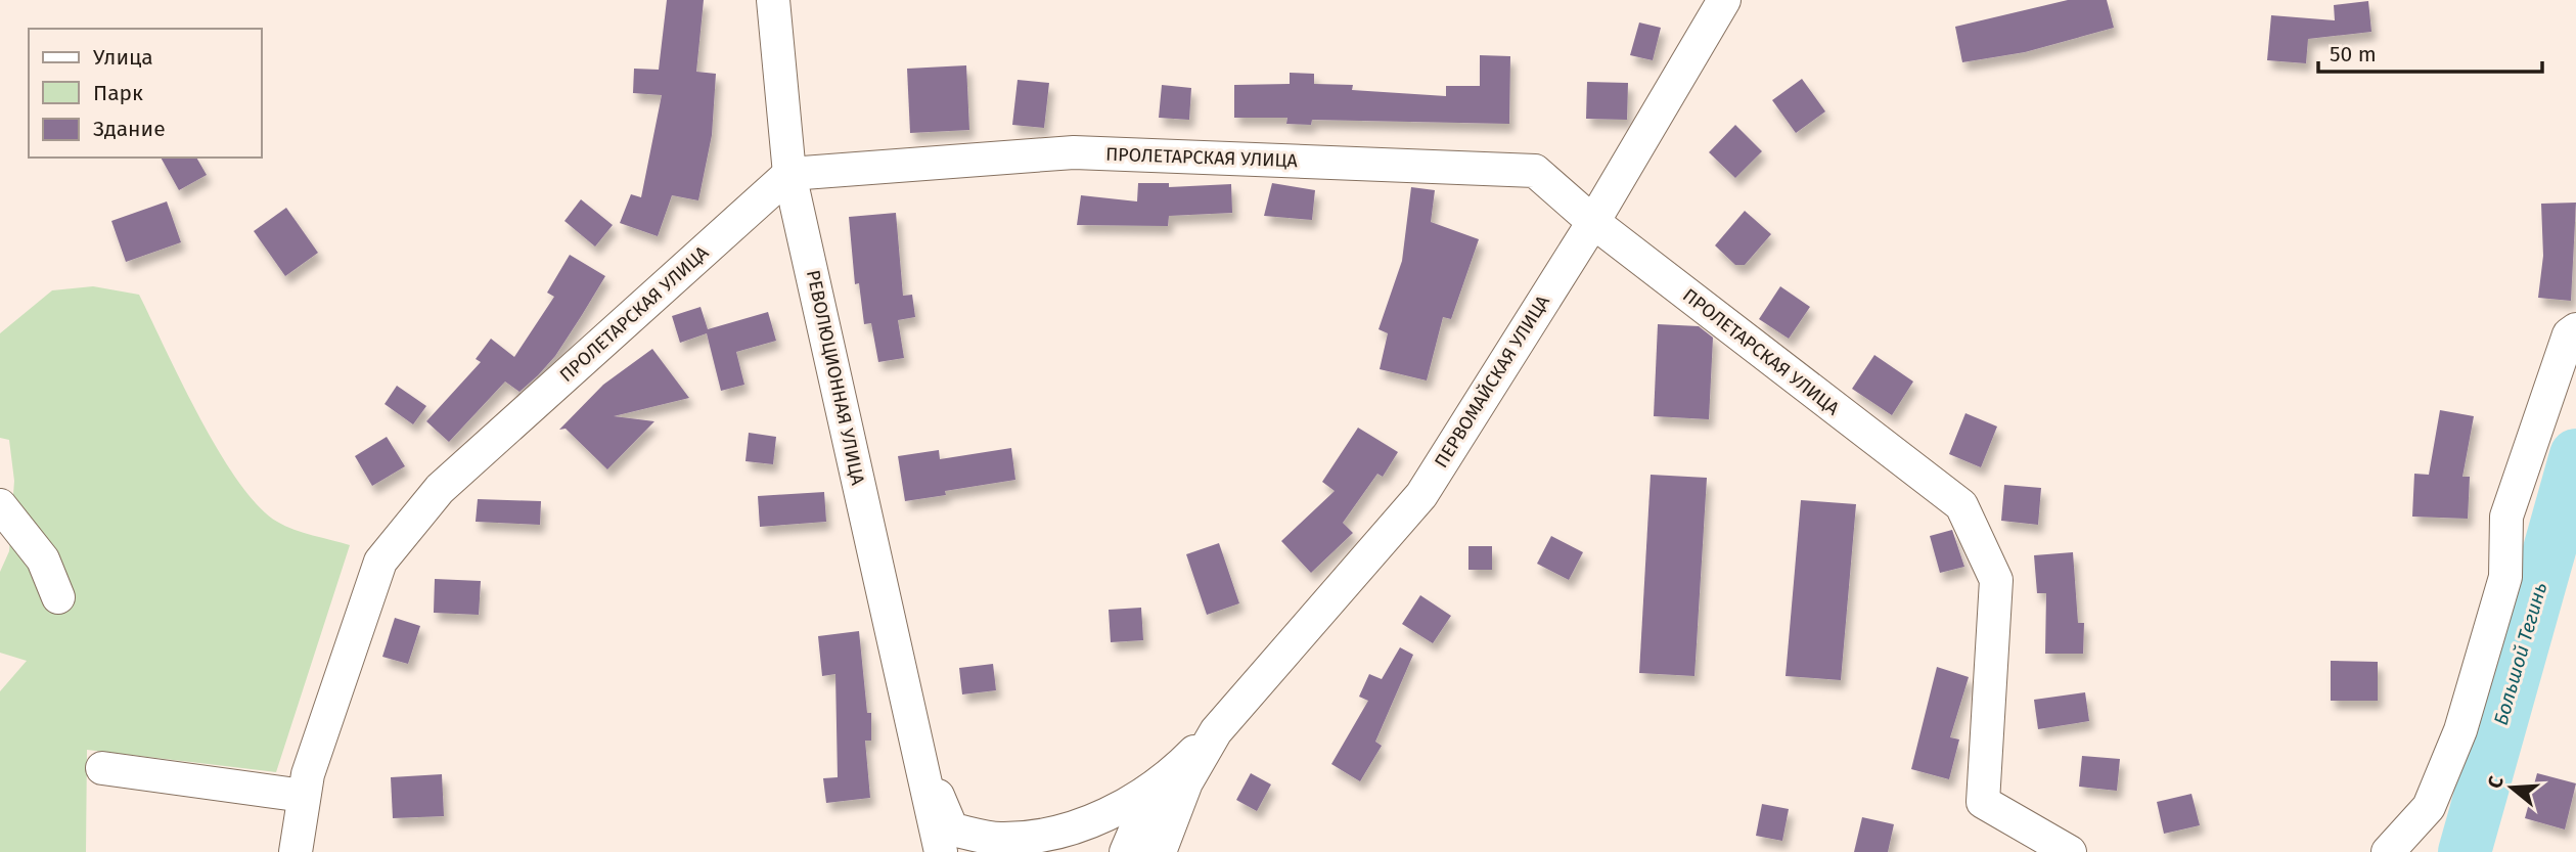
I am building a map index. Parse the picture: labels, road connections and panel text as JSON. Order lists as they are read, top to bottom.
{
  "streets": {
    "street": ["ПРОЛЕТАРСКАЯ УЛИЦА", "РЕВОЛЮЦИОННАЯ УЛИЦА", "ПЕРВОМАЙСКАЯ УЛИЦА"]
  },
  "crossings": [
    ["ПРОЛЕТАРСКАЯ УЛИЦА", "РЕВОЛЮЦИОННАЯ УЛИЦА"],
    ["ПРОЛЕТАРСКАЯ УЛИЦА", "ПЕРВОМАЙСКАЯ УЛИЦА"]
  ],
  "water": ["Большой Тегинь"],
  "legend": ["Улица", "Парк", "Здание"],
  "scale_bar": "50 m",
  "north": "left"
}
